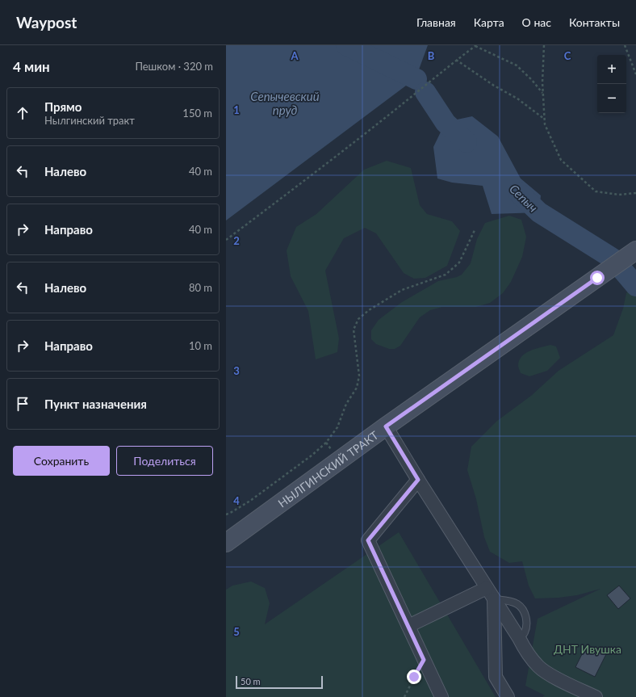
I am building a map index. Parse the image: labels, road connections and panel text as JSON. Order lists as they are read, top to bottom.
{
  "streets": {
    "main road": ["НЫЛГИНСКИЙ ТРАКТ"]
  },
  "water": ["Сепычевский пруд", "Сепыч"],
  "parks": ["ДНТ Ивушка"],
  "scale_bar": "50 m",
  "page": {
    "header": "Waypost",
    "nav": [
      "Главная",
      "Карта",
      "О нас",
      "Контакты"
    ],
    "heading": ["4 мин", "Пешком · 320 m"],
    "map_buttons": ["+", "−"],
    "list": [
      ["Прямо", "Нылгинский тракт", "150 m"],
      ["Налево", "40 m"],
      ["Направо", "40 m"],
      ["Налево", "80 m"],
      ["Направо", "10 m"],
      "Пункт назначения"
    ],
    "buttons": ["Сохранить", "Поделиться"],
    "scale": "50 m"
  },
  "grid": {
    "columns": ["A", "B", "C"],
    "rows": [
      "1",
      "2",
      "3",
      "4",
      "5"
    ]
  }
}
